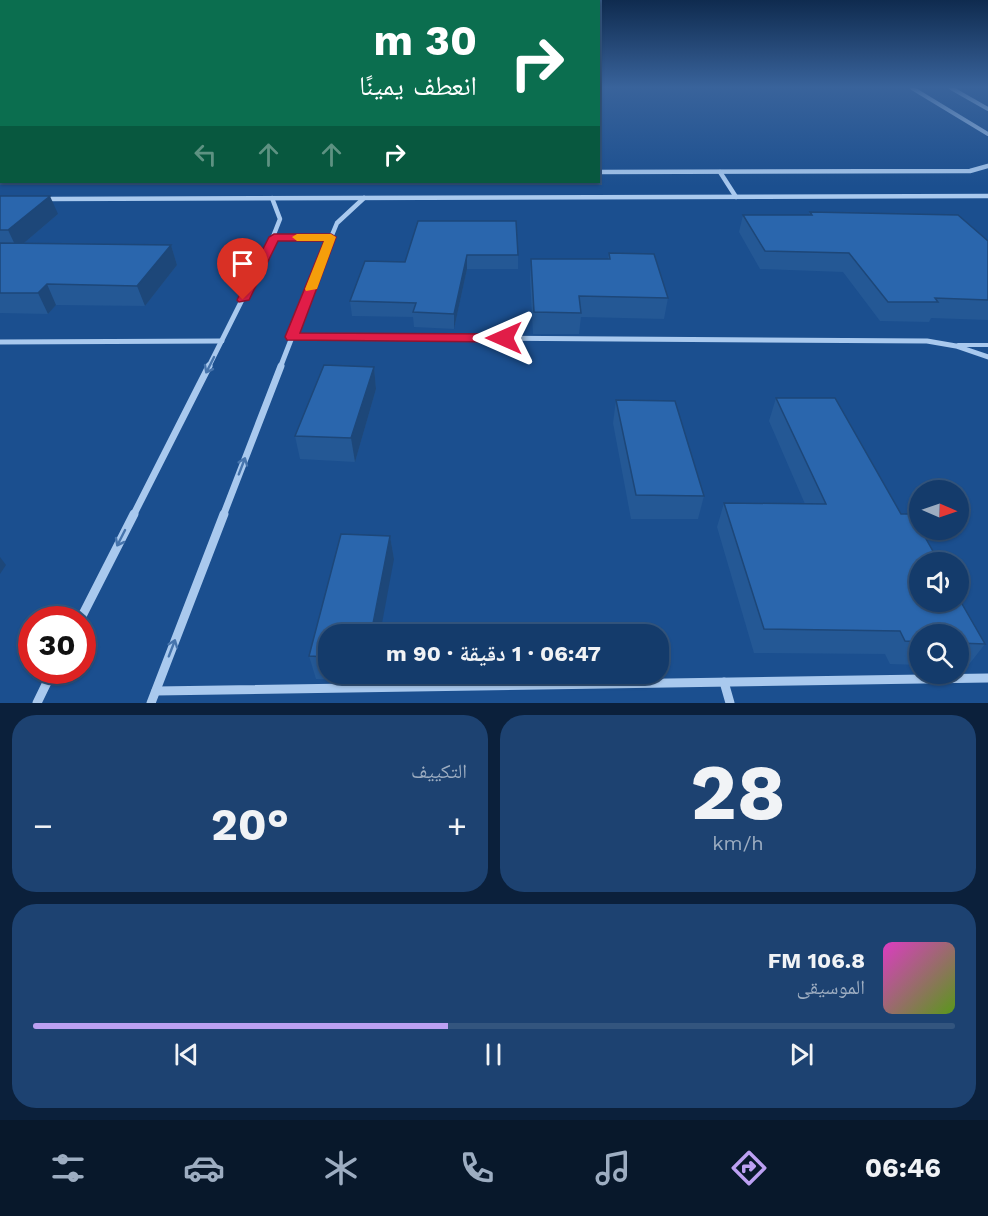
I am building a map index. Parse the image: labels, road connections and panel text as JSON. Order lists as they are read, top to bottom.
{
  "north": "right",
  "page": {
    "turn": ["30 m", "انعطف يمينًا"],
    "limit": "30",
    "trip": "06:47 · 1 دقيقة · 90 m",
    "tile": [
      ["28", "km/h"],
      "التكييف"
    ],
    "heat": ["−", "20°", "+"],
    "song": ["106.8 FM", "الموسيقى"],
    "tabs": "06:46"
  }
}
